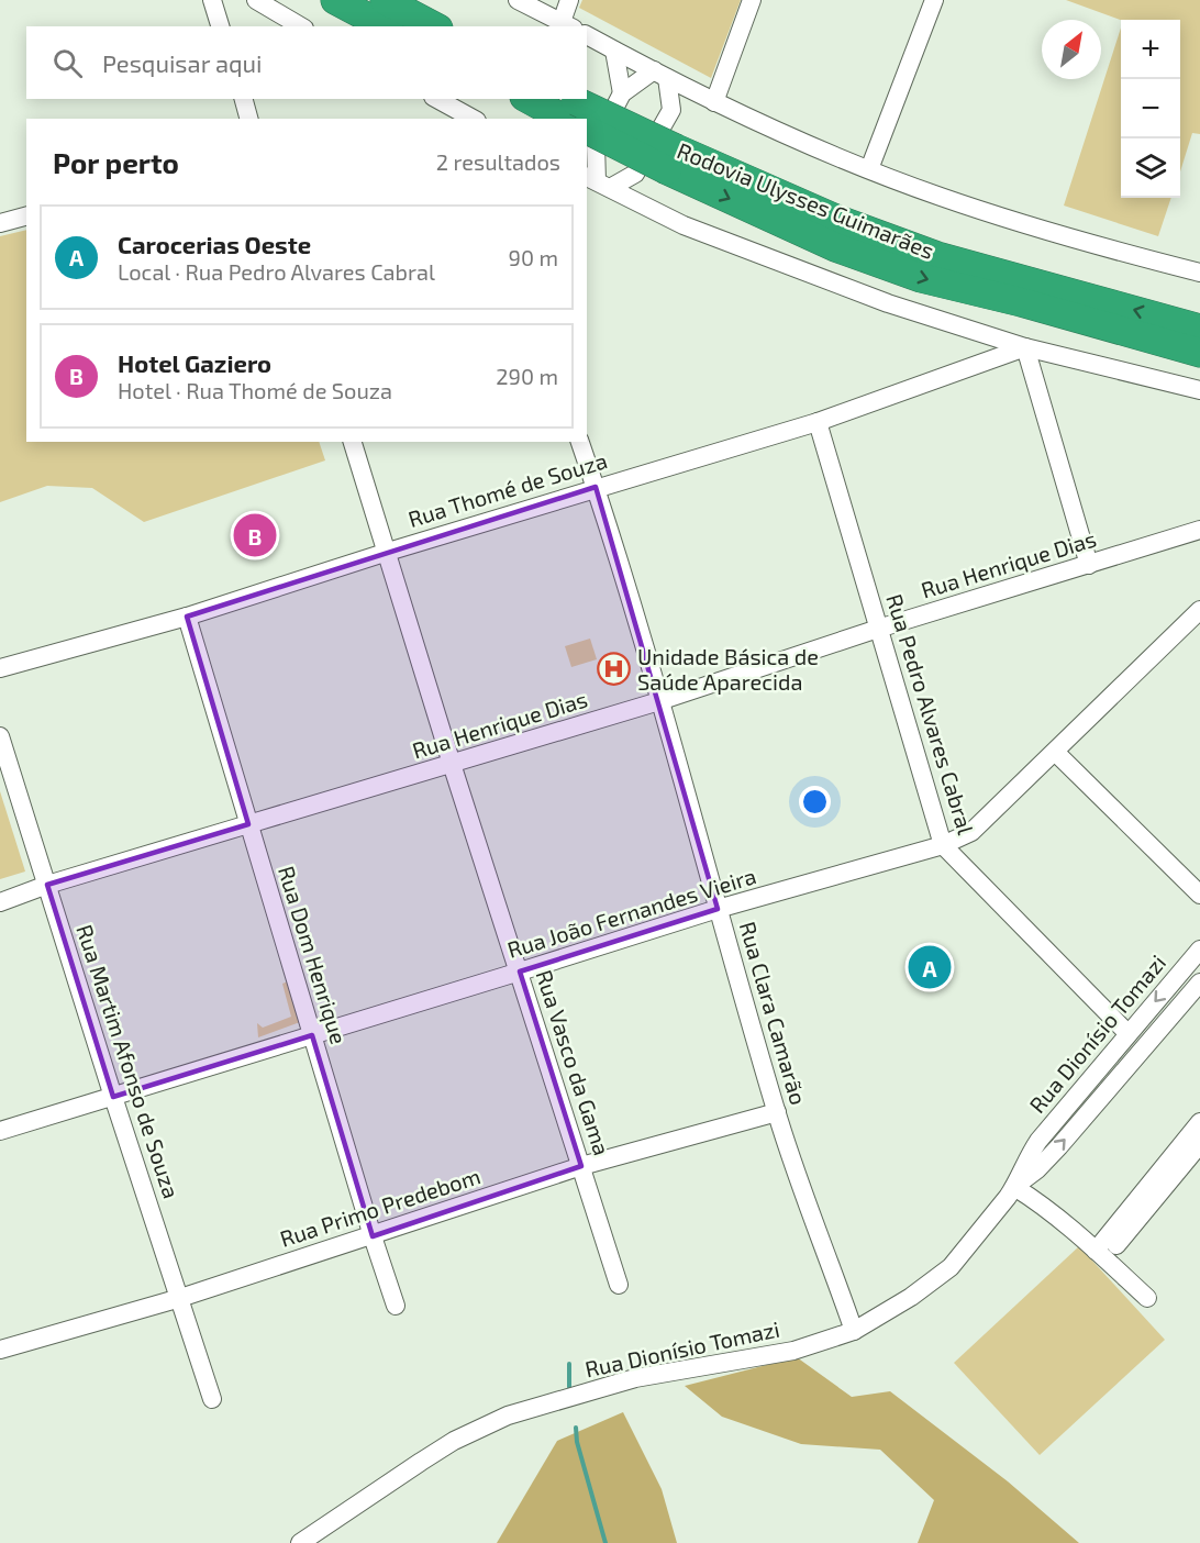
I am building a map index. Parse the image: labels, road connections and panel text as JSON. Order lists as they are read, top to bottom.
{
  "streets": {
    "highway": ["Rodovia Ulysses Guimarães"],
    "street": [
      "Rua Thomé de Souza",
      "Rua Henrique Dias",
      "Rua Pedro Alvares Cabral",
      "Rua João Fernandes Vieira",
      "Rua Dom Henrique",
      "Rua Clara Camarão",
      "Rua Dionísio Tomazi",
      "Rua Martim Afonso de Souza",
      "Rua Vasco da Gama",
      "Rua Primo Predebom"
    ]
  },
  "crossings": [
    ["Rua Thomé de Souza", "Rua Pedro Alvares Cabral"],
    ["Rua Thomé de Souza", "Rua Dom Henrique"],
    ["Rua Thomé de Souza", "Rua Clara Camarão"],
    ["Rua Thomé de Souza", "Rua Vasco da Gama"],
    ["Rua Henrique Dias", "Rua Pedro Alvares Cabral"],
    ["Rua Henrique Dias", "Rua Dom Henrique"],
    ["Rua Henrique Dias", "Rua Clara Camarão"],
    ["Rua Henrique Dias", "Rua Martim Afonso de Souza"],
    ["Rua Henrique Dias", "Rua Vasco da Gama"],
    ["Rua Pedro Alvares Cabral", "Rua João Fernandes Vieira"],
    ["Rua Pedro Alvares Cabral", "Rua Dionísio Tomazi"],
    ["Rua João Fernandes Vieira", "Rua Dom Henrique"],
    ["Rua João Fernandes Vieira", "Rua Clara Camarão"],
    ["Rua João Fernandes Vieira", "Rua Martim Afonso de Souza"],
    ["Rua João Fernandes Vieira", "Rua Vasco da Gama"],
    ["Rua Dom Henrique", "Rua Primo Predebom"],
    ["Rua Clara Camarão", "Rua Dionísio Tomazi"],
    ["Rua Clara Camarão", "Rua Primo Predebom"],
    ["Rua Martim Afonso de Souza", "Rua Primo Predebom"],
    ["Rua Vasco da Gama", "Rua Primo Predebom"]
  ],
  "places": {
    "hospital": ["Unidade Básica de Saúde Aparecida"]
  },
  "north": "top right",
  "page": {
    "map_buttons": ["+", "−"],
    "search": "Pesquisar aqui",
    "heading": ["Por perto", "2 resultados"],
    "list": [
      {
        "mark": "A",
        "name": "Carocerias Oeste",
        "note": "Local · Rua Pedro Alvares Cabral",
        "value": "90 m"
      },
      {
        "mark": "B",
        "name": "Hotel Gaziero",
        "note": "Hotel · Rua Thomé de Souza",
        "value": "290 m"
      }
    ],
    "pins": ["B", "A"]
  }
}
